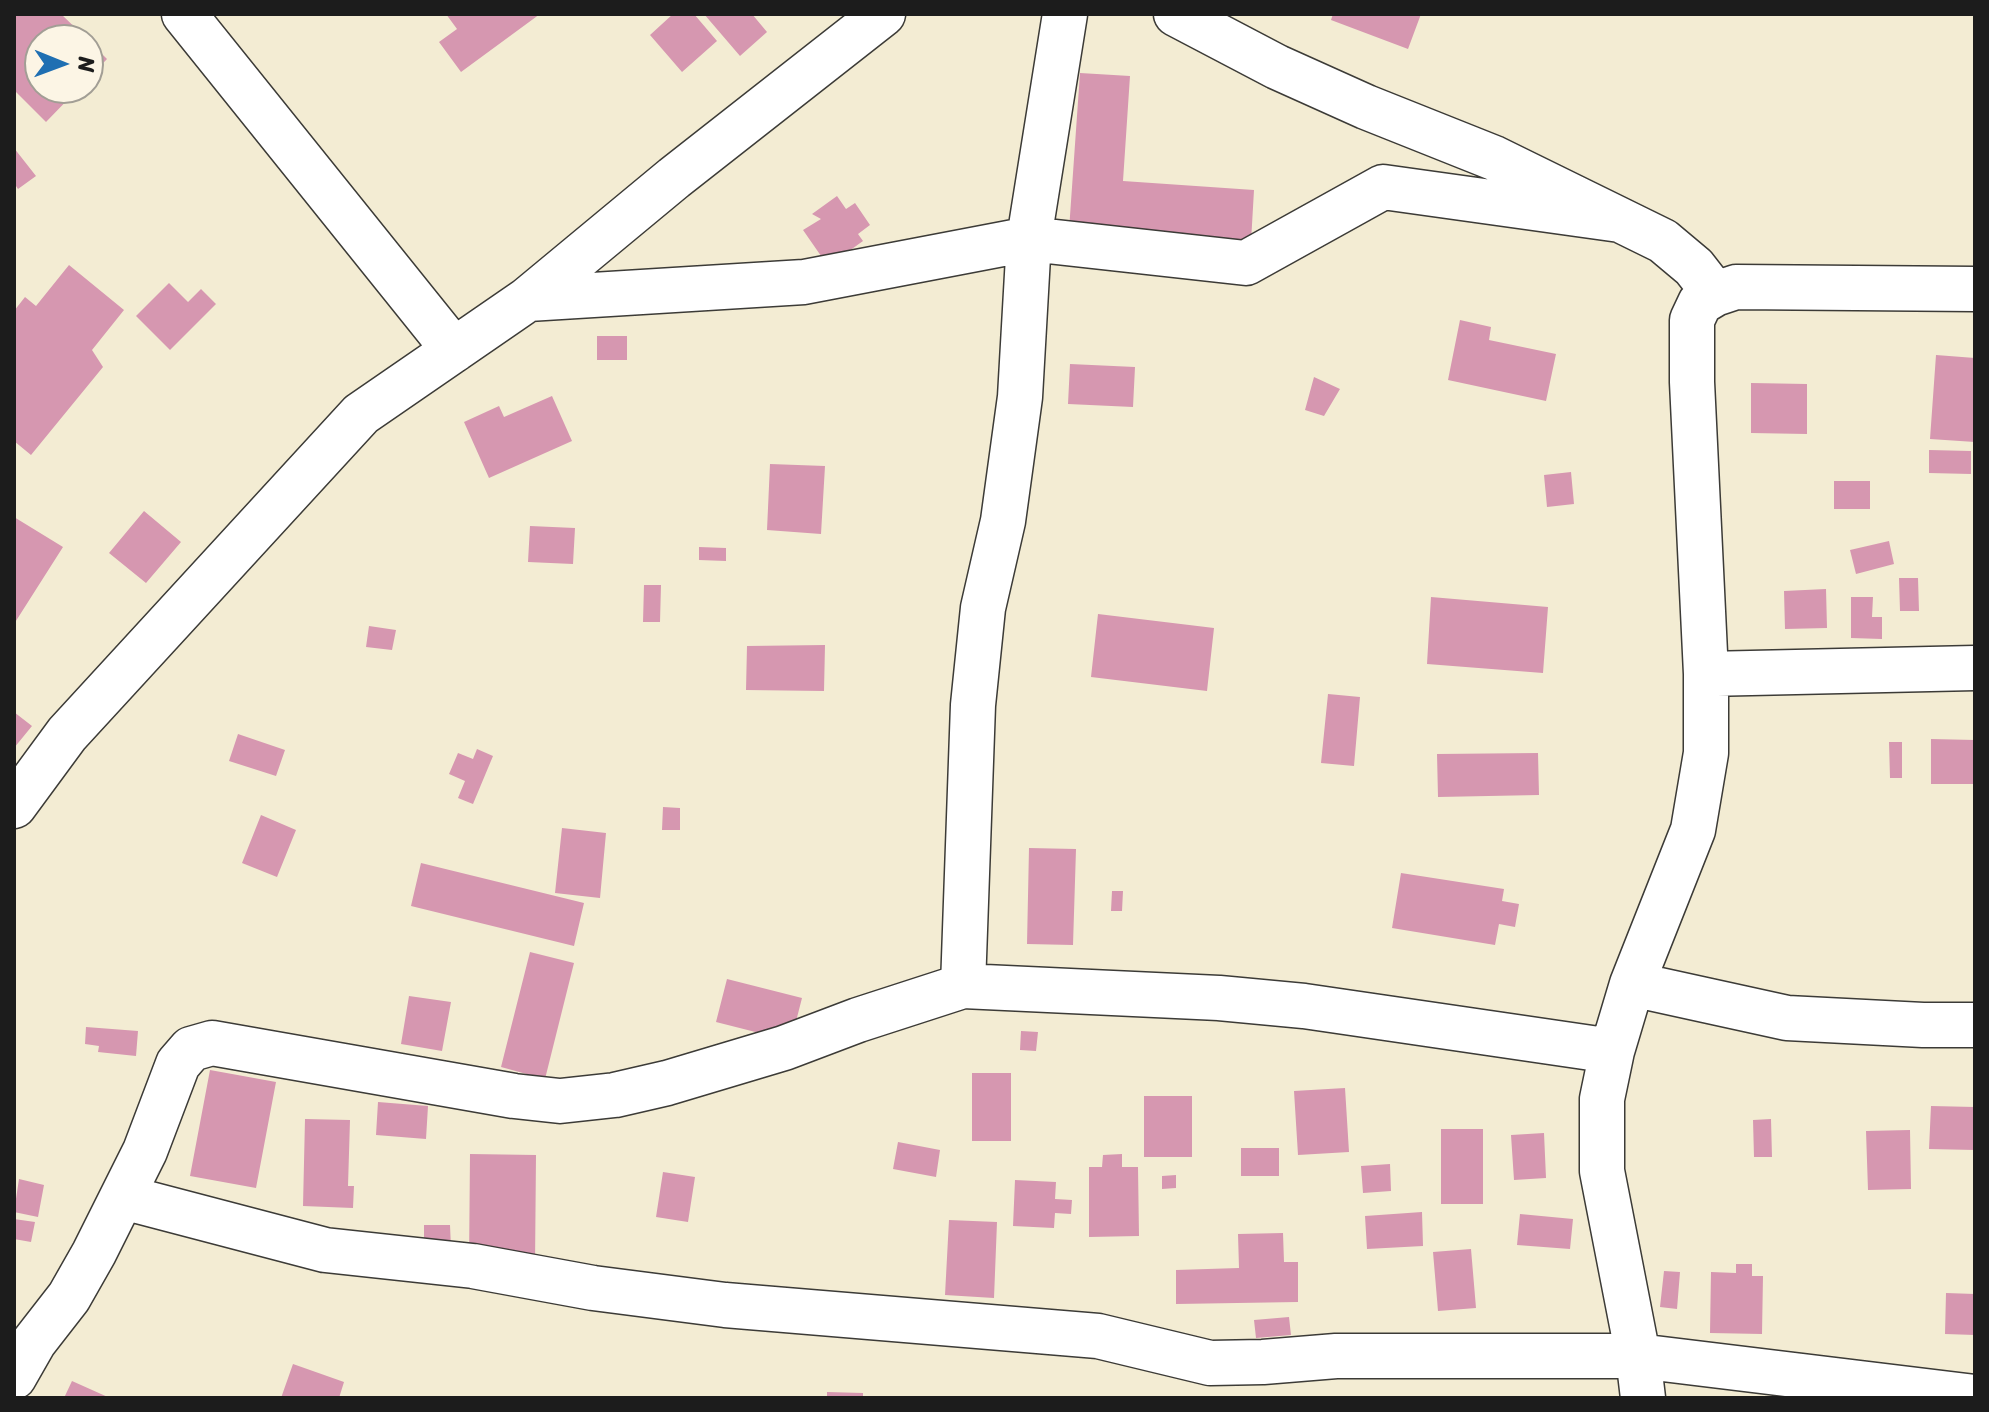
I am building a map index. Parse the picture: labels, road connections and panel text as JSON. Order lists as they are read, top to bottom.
{
  "north": "right"
}
